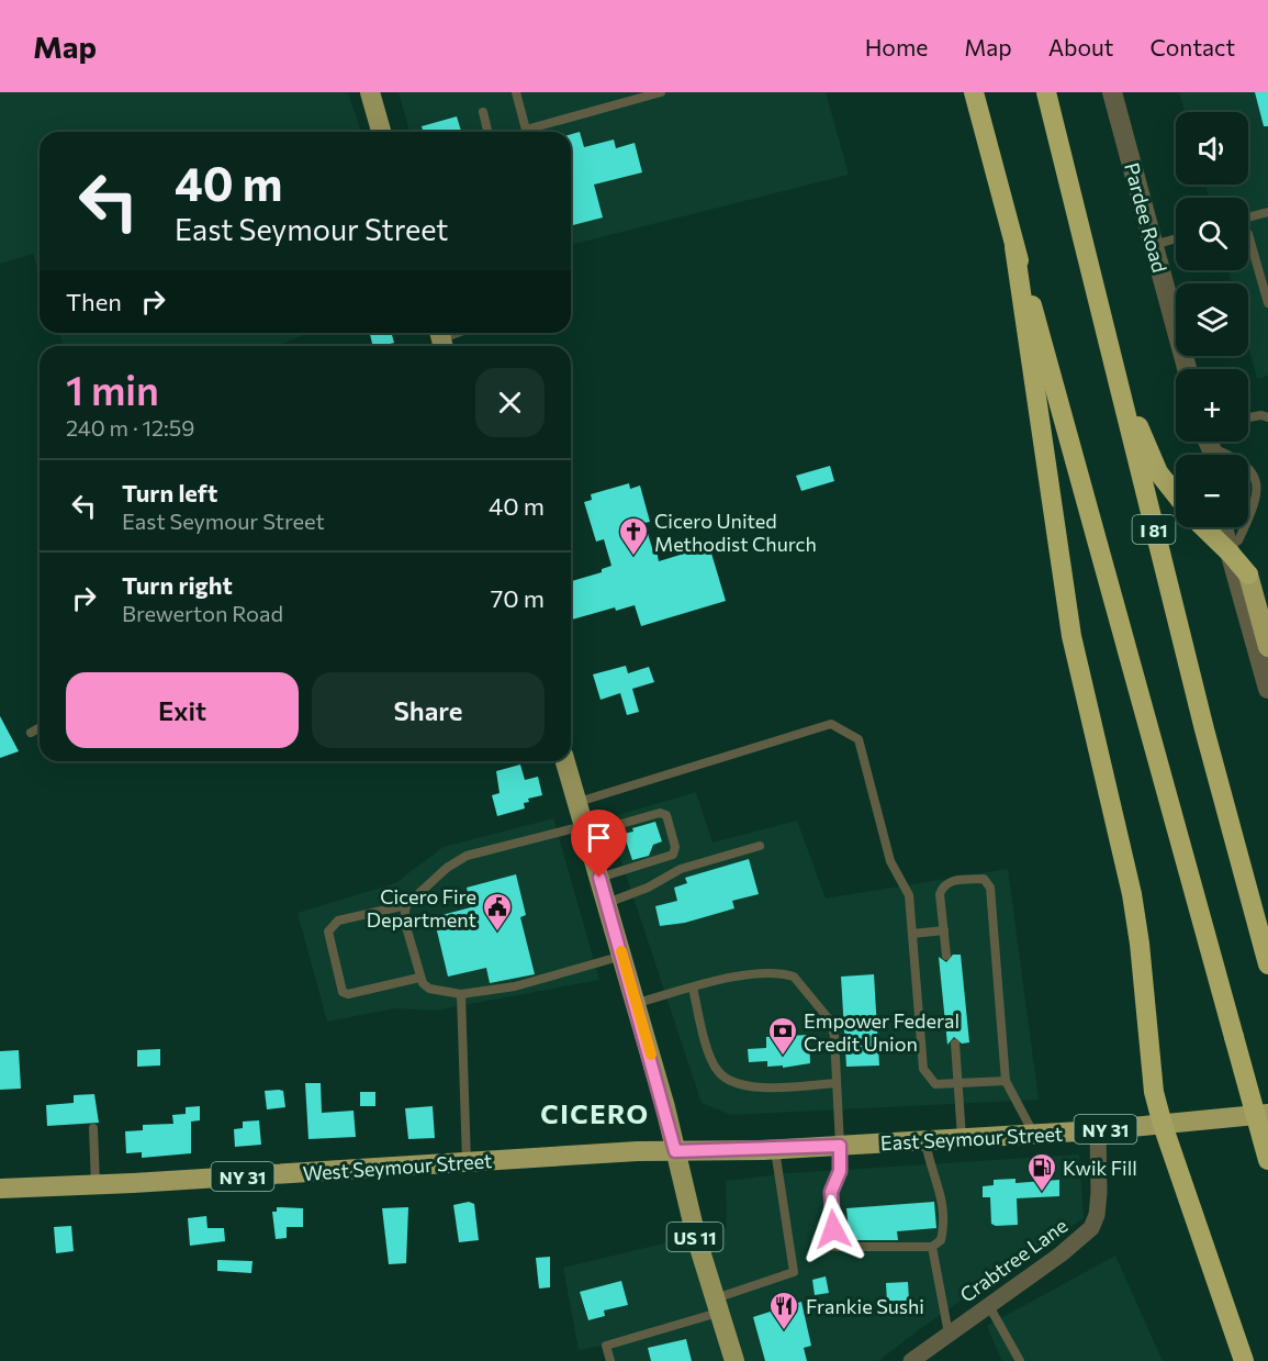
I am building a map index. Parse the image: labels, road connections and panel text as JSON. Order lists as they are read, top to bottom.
{
  "streets": {
    "highway": [
      "I 81",
      "NY 31",
      "East Seymour Street",
      "West Seymour Street"
    ],
    "main road": ["US 11"],
    "street": ["Pardee Road", "Crabtree Lane"]
  },
  "crossings": [
    ["East Seymour Street", "West Seymour Street"],
    ["East Seymour Street", "US 11"],
    ["East Seymour Street", "Crabtree Lane"],
    ["West Seymour Street", "US 11"]
  ],
  "districts": ["CICERO"],
  "places": {
    "church": ["Cicero United Methodist Church"],
    "public building": ["Cicero Fire Department"],
    "bank": ["Empower Federal Credit Union"],
    "fuel station": ["Kwik Fill"],
    "restaurant": ["Frankie Sushi"]
  },
  "page": {
    "header": "Map",
    "nav": [
      "Home",
      "Map",
      "About",
      "Contact"
    ],
    "map_buttons": ["+", "−"],
    "turn": ["40 m", "East Seymour Street"],
    "then": "Then",
    "heading": ["1 min", "240 m · 12:59"],
    "list": [
      {
        "name": "Turn left",
        "note": "East Seymour Street",
        "value": "40 m"
      },
      {
        "name": "Turn right",
        "note": "Brewerton Road",
        "value": "70 m"
      }
    ],
    "buttons": ["Exit", "Share"]
  }
}
